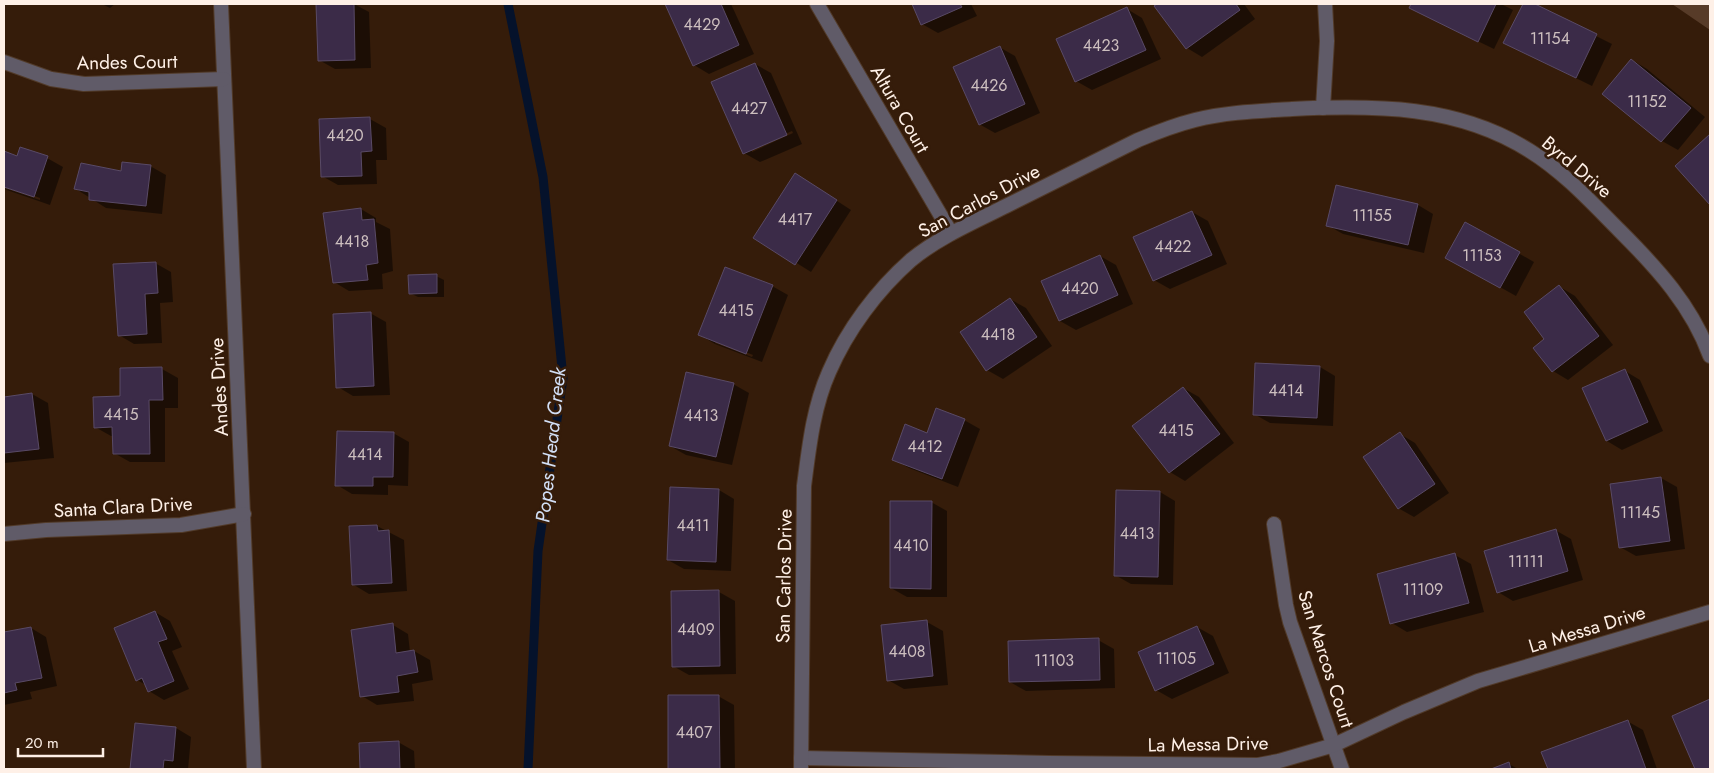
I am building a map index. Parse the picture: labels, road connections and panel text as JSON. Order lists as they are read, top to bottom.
{
  "streets": {
    "street": [
      "Andes Court",
      "Altura Court",
      "Byrd Drive",
      "San Carlos Drive",
      "Andes Drive",
      "Santa Clara Drive",
      "La Messa Drive",
      "San Marcos Court"
    ]
  },
  "crossings": [
    ["Andes Court", "Andes Drive"],
    ["Altura Court", "San Carlos Drive"],
    ["Byrd Drive", "San Carlos Drive"],
    ["San Carlos Drive", "La Messa Drive"],
    ["Andes Drive", "Santa Clara Drive"],
    ["La Messa Drive", "San Marcos Court"]
  ],
  "water": ["Popes Head Creek"],
  "house_numbers": [
    "4429",
    "11154",
    "4423",
    "4426",
    "11152",
    "4427",
    "4420",
    "11155",
    "4417",
    "4418",
    "4422",
    "11153",
    "4420",
    "4415",
    "4418",
    "4414",
    "4415",
    "4413",
    "4415",
    "4412",
    "4414",
    "11145",
    "4411",
    "4413",
    "4410",
    "11111",
    "11109",
    "4409",
    "4408",
    "11105",
    "11103",
    "4407"
  ],
  "scale_bar": "20 m"
}
